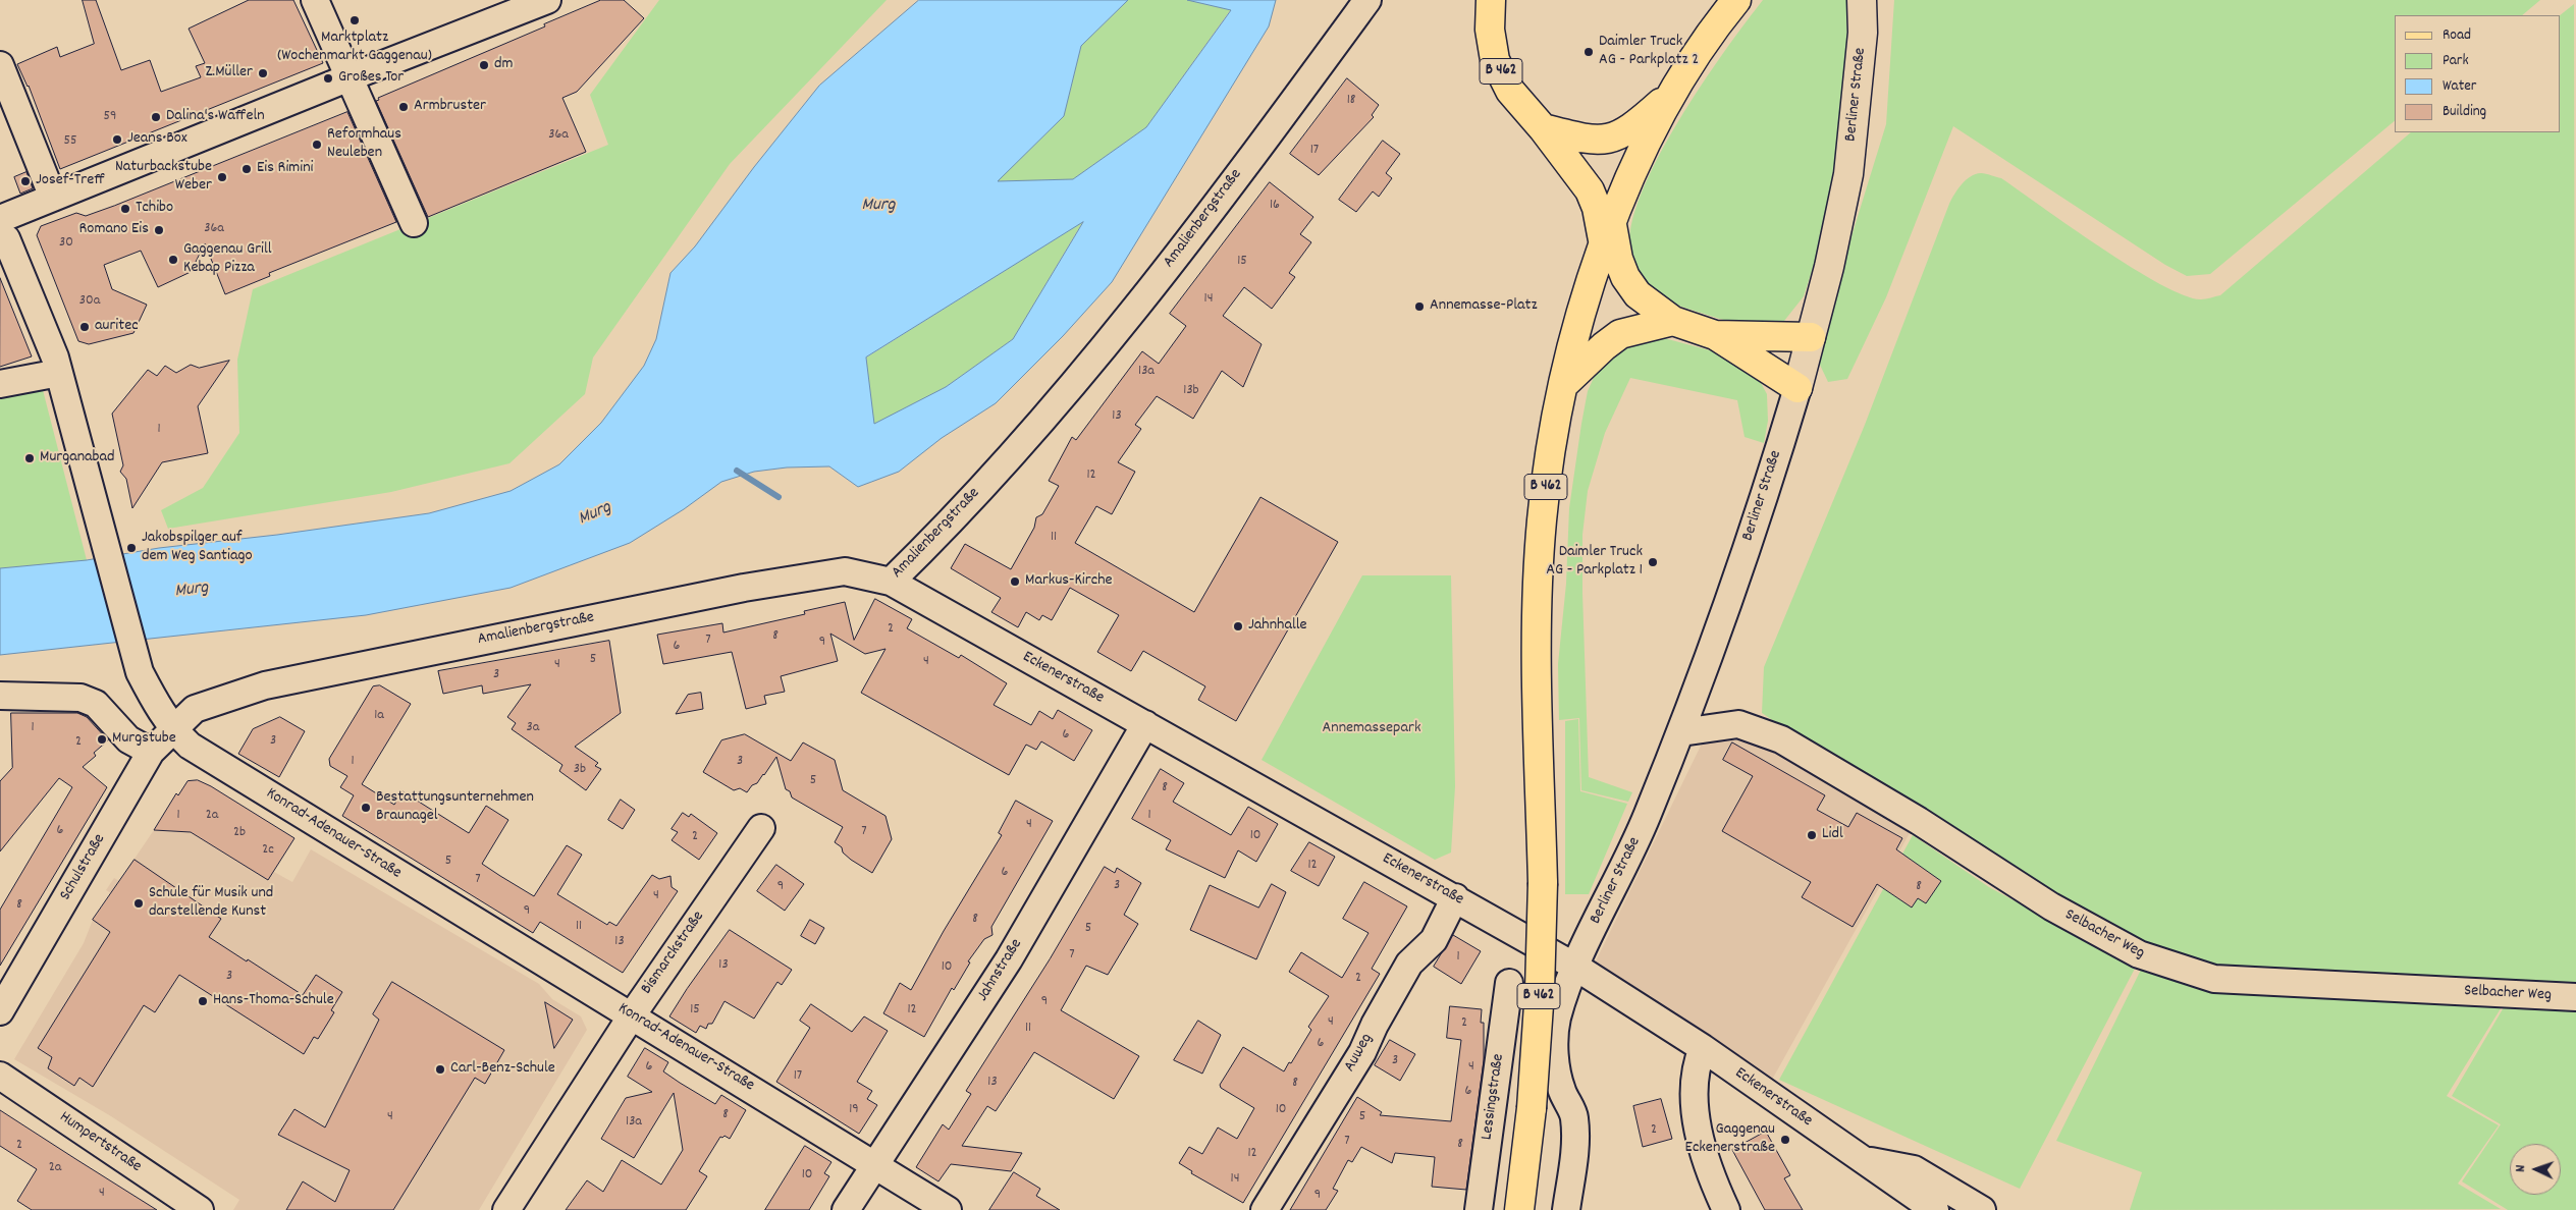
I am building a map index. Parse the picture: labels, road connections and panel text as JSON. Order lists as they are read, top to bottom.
{
  "streets": {
    "main road": ["B 462", "Berliner Straße"],
    "street": [
      "Amalienbergstraße",
      "Eckenerstraße",
      "Konrad-Adenauer-Straße",
      "Schulstraße",
      "Selbacher Weg",
      "Bismarckstraße",
      "Jahnstraße",
      "Auweg",
      "Lessingstraße",
      "Humpertstraße"
    ]
  },
  "crossings": [
    ["B 462", "Berliner Straße"],
    ["Berliner Straße", "Eckenerstraße"],
    ["Berliner Straße", "Selbacher Weg"],
    ["Amalienbergstraße", "Eckenerstraße"],
    ["Amalienbergstraße", "Konrad-Adenauer-Straße"],
    ["Amalienbergstraße", "Schulstraße"],
    ["Eckenerstraße", "Jahnstraße"],
    ["Eckenerstraße", "Auweg"],
    ["Konrad-Adenauer-Straße", "Schulstraße"],
    ["Konrad-Adenauer-Straße", "Bismarckstraße"],
    ["Konrad-Adenauer-Straße", "Jahnstraße"]
  ],
  "water": ["Murg"],
  "parks": ["Annemassepark"],
  "places": [
    "Marktplatz (Wochenmarkt Gaggenau)",
    "Daimler Truck AG − Parkplatz 2",
    "dm",
    "Z.Müller",
    "Großes Tor",
    "Armbruster",
    "Dalina's Waffeln",
    "Jeans Box",
    "Reformhaus Neuleben",
    "Eis Rimini",
    "Naturbackstube Weber",
    "Josef-Treff",
    "Tchibo",
    "Romano Eis",
    "Gaggenau Grill Kebap Pizza",
    "Annemasse-Platz",
    "auritec",
    "Murganabad",
    "Jakobspilger auf dem Weg Santiago",
    "Daimler Truck AG − Parkplatz 1",
    "Markus-Kirche",
    "Jahnhalle",
    "Murgstube",
    "Bestattungsunternehmen Braunagel",
    "Lidl",
    "Schule für Musik und darstellende Kunst",
    "Hans-Thoma-Schule",
    "Carl-Benz-Schule",
    "Gaggenau Eckenerstraße"
  ],
  "house_numbers": [
    "18",
    "59",
    "36a",
    "55",
    "17",
    "16",
    "36a",
    "30",
    "15",
    "14",
    "30a",
    "13a",
    "13b",
    "13",
    "1",
    "12",
    "11",
    "2",
    "8",
    "7",
    "9",
    "6",
    "5",
    "4",
    "4",
    "3",
    "1a",
    "1",
    "3a",
    "6",
    "3",
    "2",
    "1",
    "3",
    "3b",
    "5",
    "8",
    "1",
    "2a",
    "1",
    "4",
    "6",
    "7",
    "2b",
    "10",
    "2",
    "2c",
    "5",
    "12",
    "6",
    "7",
    "3",
    "9",
    "8",
    "4",
    "8",
    "9",
    "8",
    "11",
    "5",
    "13",
    "7",
    "1",
    "13",
    "10",
    "3",
    "2",
    "9",
    "15",
    "12",
    "4",
    "2",
    "11",
    "6",
    "3",
    "6",
    "4",
    "17",
    "13",
    "8",
    "6",
    "19",
    "10",
    "8",
    "4",
    "5",
    "13a",
    "2",
    "7",
    "8",
    "2",
    "12",
    "2a",
    "10",
    "14",
    "4",
    "9"
  ],
  "legend": [
    "Road",
    "Park",
    "Water",
    "Building"
  ],
  "north": "left"
}
